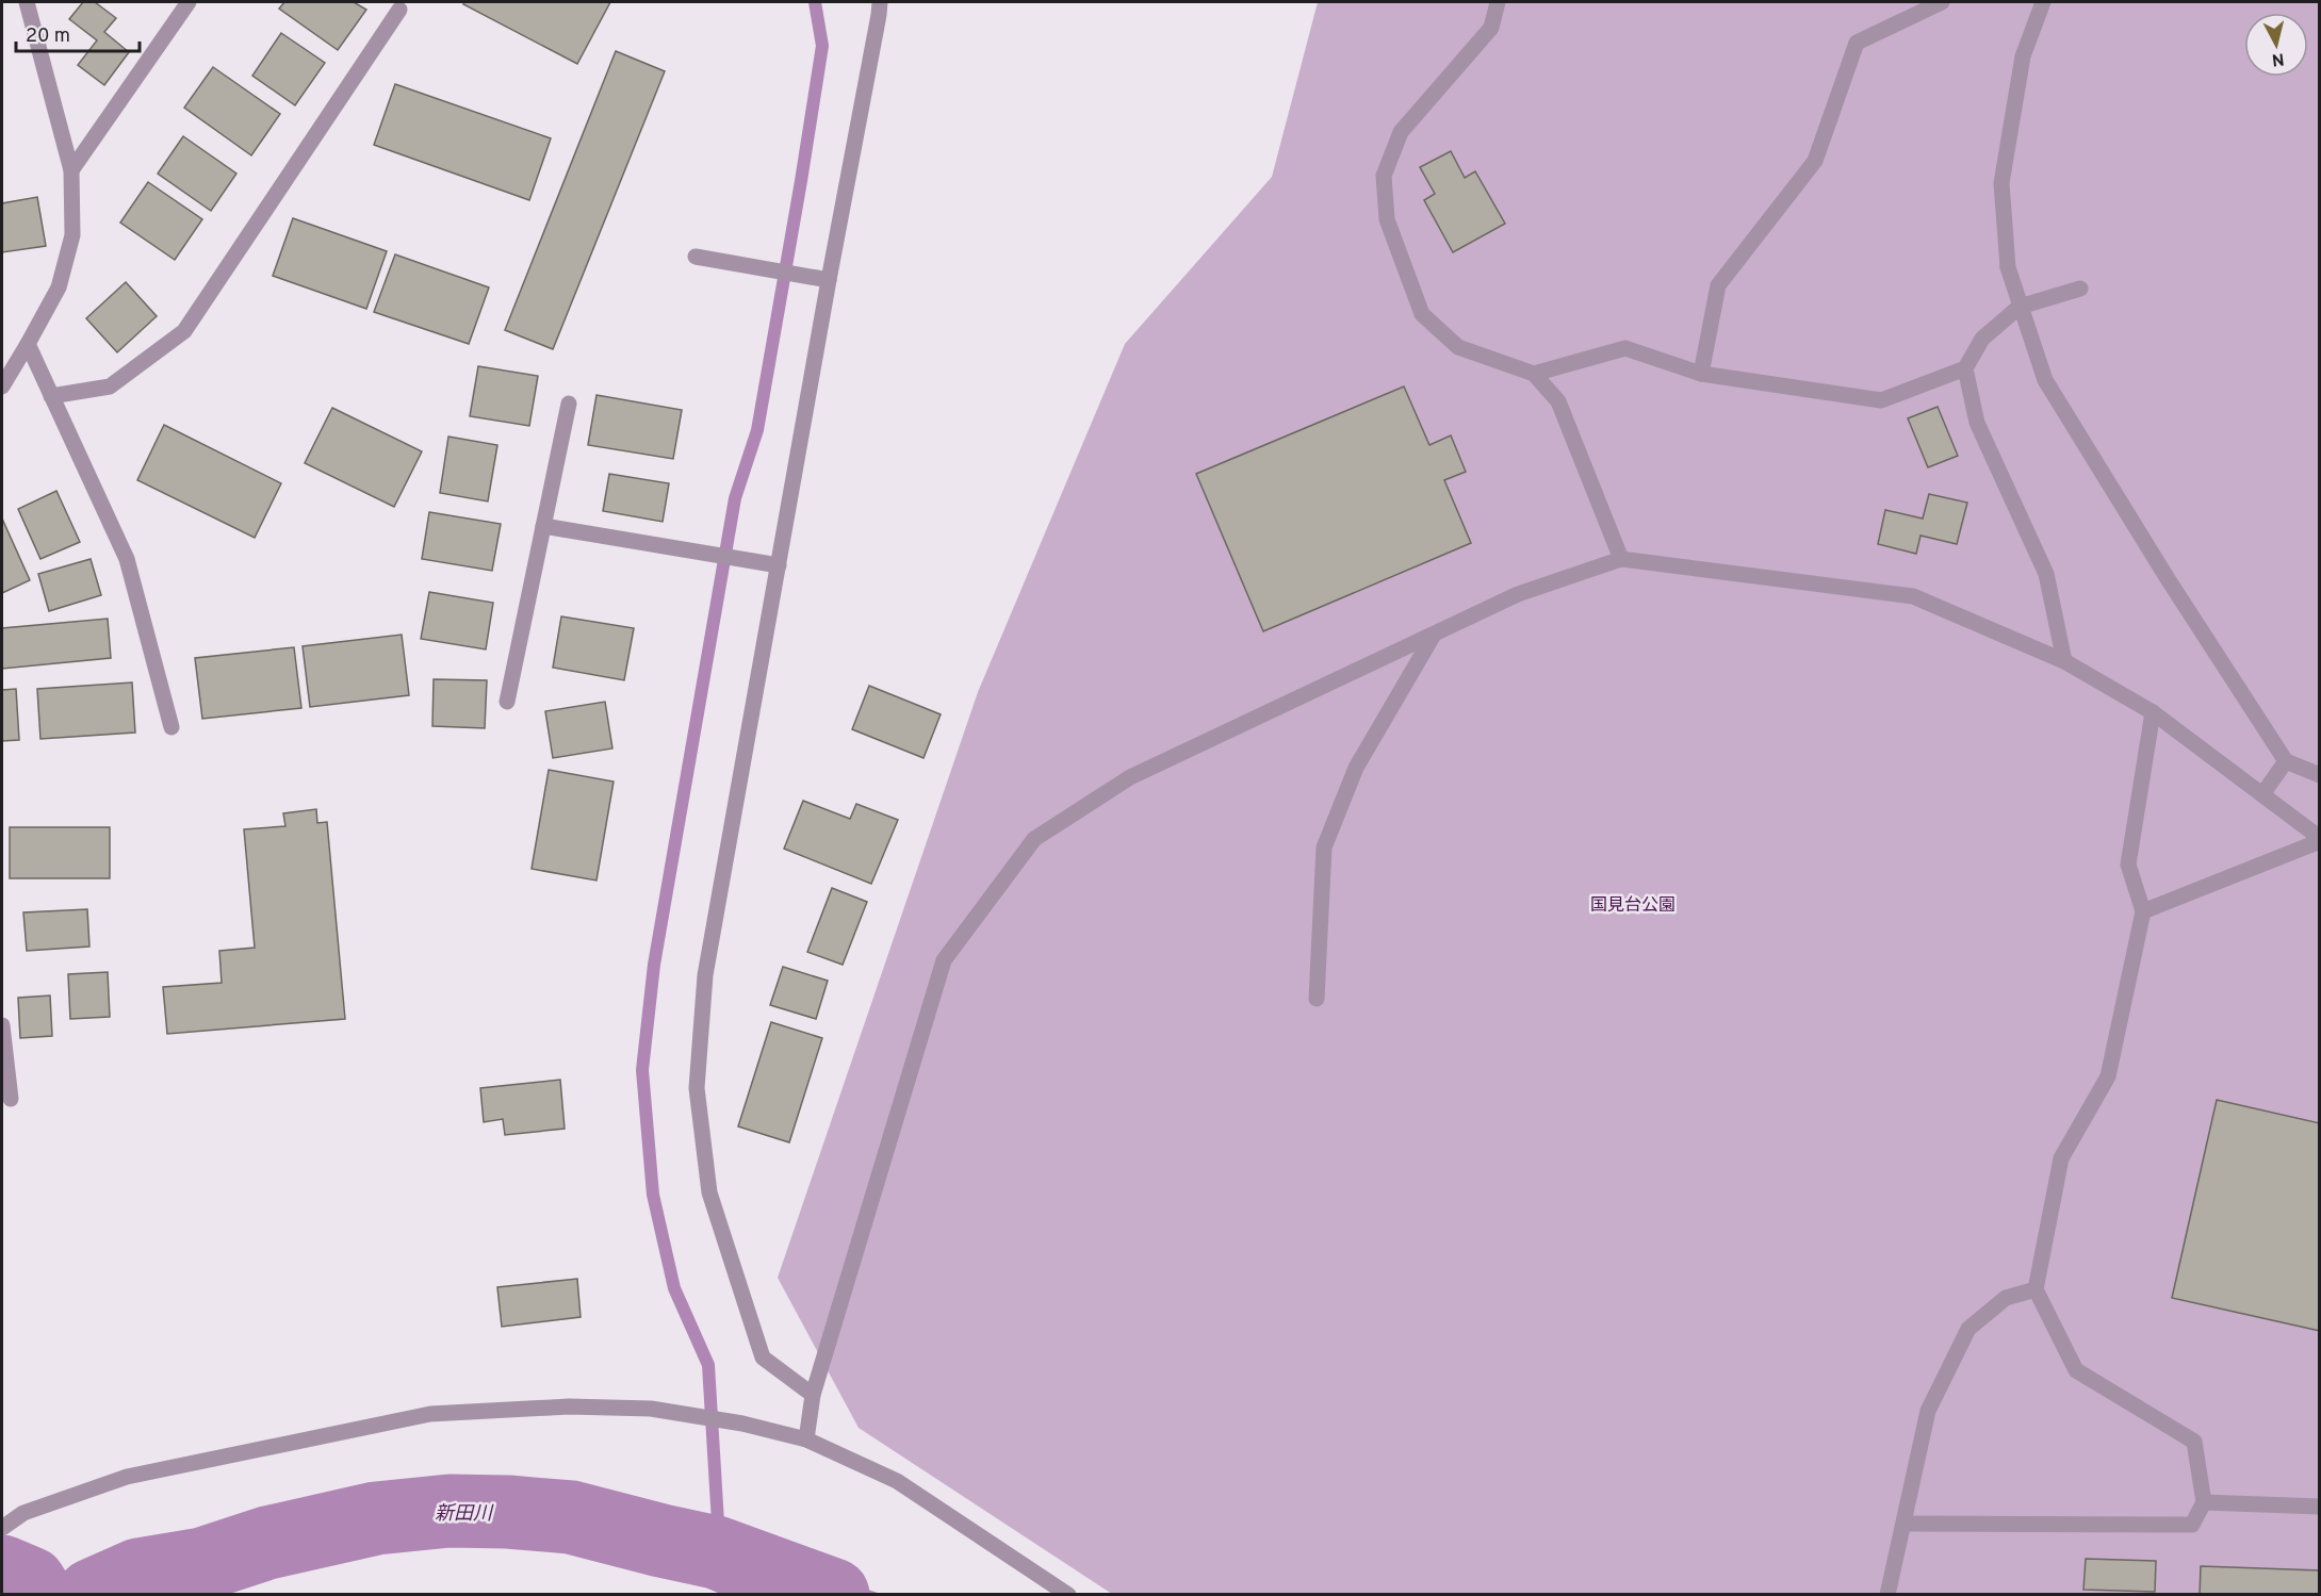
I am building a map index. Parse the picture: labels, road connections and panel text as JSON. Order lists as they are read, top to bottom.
{
  "water": ["新田川"],
  "parks": ["国見台公園"],
  "scale_bar": "20 m",
  "north": "bottom"
}
